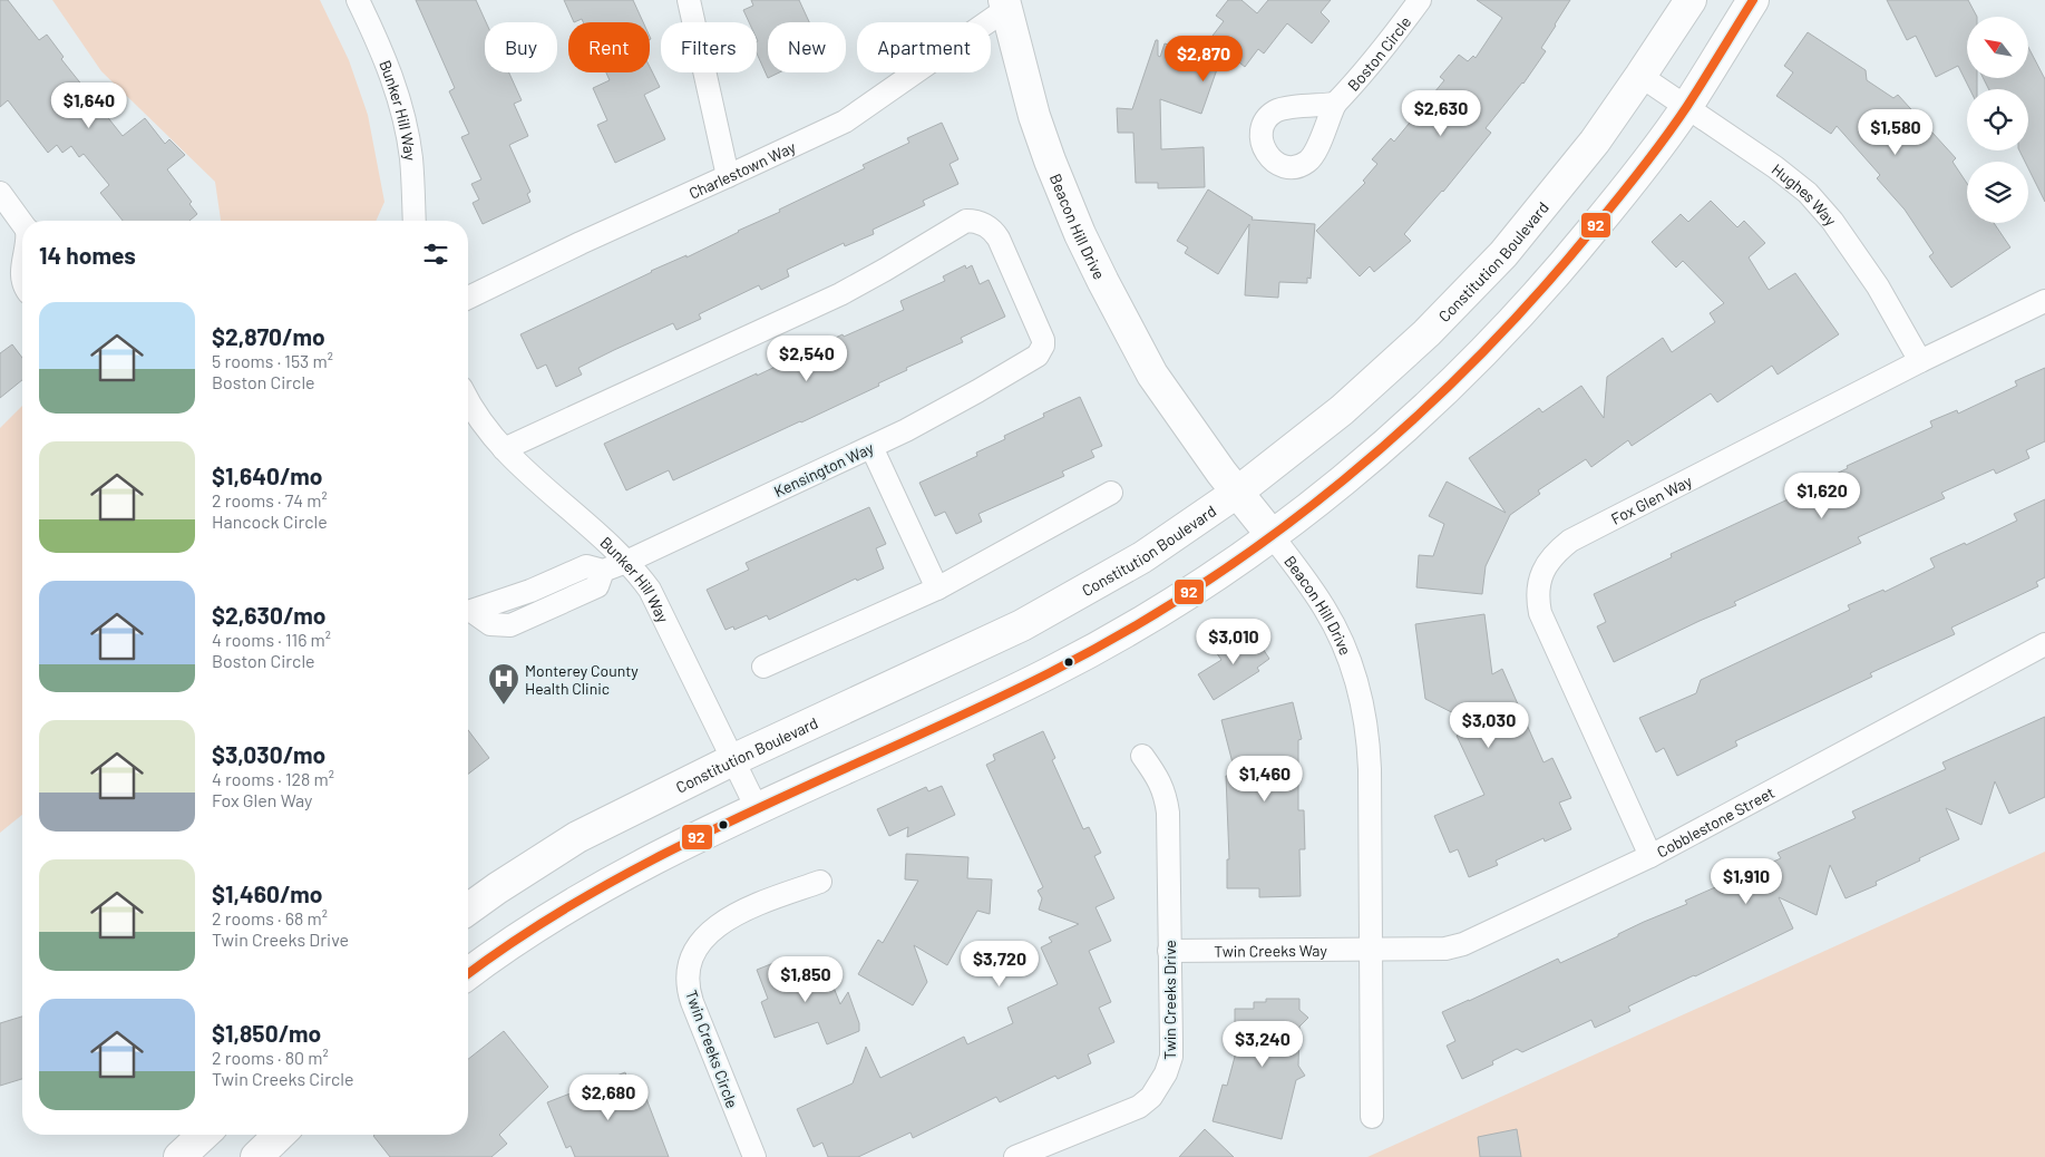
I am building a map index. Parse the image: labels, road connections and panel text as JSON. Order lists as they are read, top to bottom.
{
  "streets": {
    "main road": ["Beacon Hill Drive", "Constitution Boulevard"],
    "street": [
      "Boston Circle",
      "Bunker Hill Way",
      "Charlestown Way",
      "Hughes Way",
      "Kensington Way",
      "Fox Glen Way",
      "Cobblestone Street",
      "Twin Creeks Way",
      "Twin Creeks Drive",
      "Twin Creeks Circle"
    ]
  },
  "crossings": [
    ["Bunker Hill Way", "Constitution Boulevard"],
    ["Bunker Hill Way", "Kensington Way"],
    ["Charlestown Way", "Beacon Hill Drive"],
    ["Hughes Way", "Constitution Boulevard"],
    ["Hughes Way", "Fox Glen Way"],
    ["Beacon Hill Drive", "Constitution Boulevard"],
    ["Beacon Hill Drive", "Cobblestone Street"],
    ["Beacon Hill Drive", "Twin Creeks Way"],
    ["Fox Glen Way", "Cobblestone Street"],
    ["Cobblestone Street", "Twin Creeks Way"],
    ["Twin Creeks Way", "Twin Creeks Drive"]
  ],
  "places": {
    "hospital": ["Monterey County Health Clinic"]
  },
  "lines": ["transit line 92"],
  "north": "top left",
  "page": {
    "chip": [
      "Buy",
      "Rent",
      "Filters",
      "New",
      "Apartment"
    ],
    "price": [
      "$2,870",
      "$1,640",
      "$2,630",
      "$1,580",
      "$2,540",
      "$1,620",
      "$3,010",
      "$3,030",
      "$1,460",
      "$1,910",
      "$3,720",
      "$1,850",
      "$3,240",
      "$2,680"
    ],
    "heading": "14 homes",
    "list": [
      {
        "name": "$2,870/mo",
        "note": "5 rooms · 153 m² · Boston Circle"
      },
      {
        "name": "$1,640/mo",
        "note": "2 rooms · 74 m² · Hancock Circle"
      },
      {
        "name": "$2,630/mo",
        "note": "4 rooms · 116 m² · Boston Circle"
      },
      {
        "name": "$3,030/mo",
        "note": "4 rooms · 128 m² · Fox Glen Way"
      },
      {
        "name": "$1,460/mo",
        "note": "2 rooms · 68 m² · Twin Creeks Drive"
      },
      {
        "name": "$1,850/mo",
        "note": "2 rooms · 80 m² · Twin Creeks Circle"
      }
    ]
  }
}
